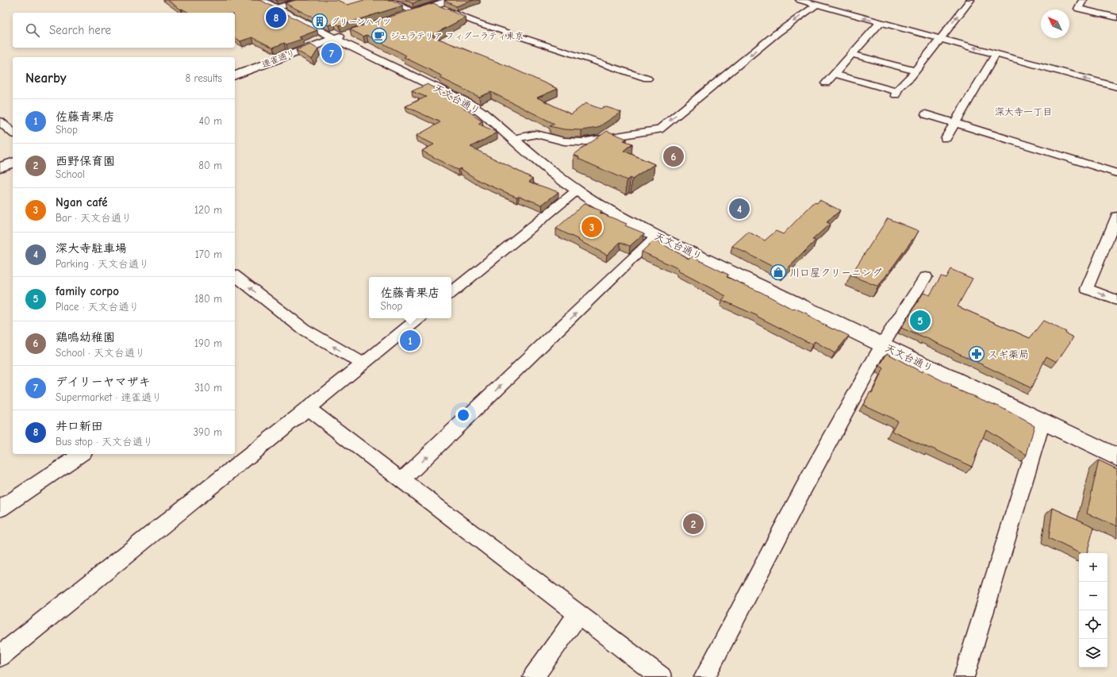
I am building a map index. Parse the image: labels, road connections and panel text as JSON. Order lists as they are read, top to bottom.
{
  "streets": {
    "main road": ["連雀通り", "天文台通り"]
  },
  "crossings": [
    ["連雀通り", "天文台通り"]
  ],
  "districts": ["深大寺一丁目"],
  "places": {
    "building": ["グリーンハイツ"],
    "cafe": ["ジェラテリア フィグーラティ東京"],
    "shop": ["川口屋クリーニング"],
    "pharmacy": ["スギ薬局"]
  },
  "north": "top left",
  "page": {
    "pins": [
      "8",
      "7",
      "6",
      "4",
      "3",
      "5",
      "1",
      "2"
    ],
    "search": "Search here",
    "heading": ["Nearby", "8 results"],
    "list": [
      {
        "mark": "1",
        "name": "佐藤青果店",
        "note": "Shop",
        "value": "40 m"
      },
      {
        "mark": "2",
        "name": "西野保育園",
        "note": "School",
        "value": "80 m"
      },
      {
        "mark": "3",
        "name": "Ngan café",
        "note": "Bar · 天文台通り",
        "value": "120 m"
      },
      {
        "mark": "4",
        "name": "深大寺駐車場",
        "note": "Parking · 天文台通り",
        "value": "170 m"
      },
      {
        "mark": "5",
        "name": "family corpo",
        "note": "Place · 天文台通り",
        "value": "180 m"
      },
      {
        "mark": "6",
        "name": "鶏鳴幼稚園",
        "note": "School · 天文台通り",
        "value": "190 m"
      },
      {
        "mark": "7",
        "name": "デイリーヤマザキ",
        "note": "Supermarket · 連雀通り",
        "value": "310 m"
      },
      {
        "mark": "8",
        "name": "井口新田",
        "note": "Bus stop · 天文台通り",
        "value": "390 m"
      }
    ],
    "popup": ["佐藤青果店", "Shop"],
    "map_buttons": ["+", "−"]
  }
}
